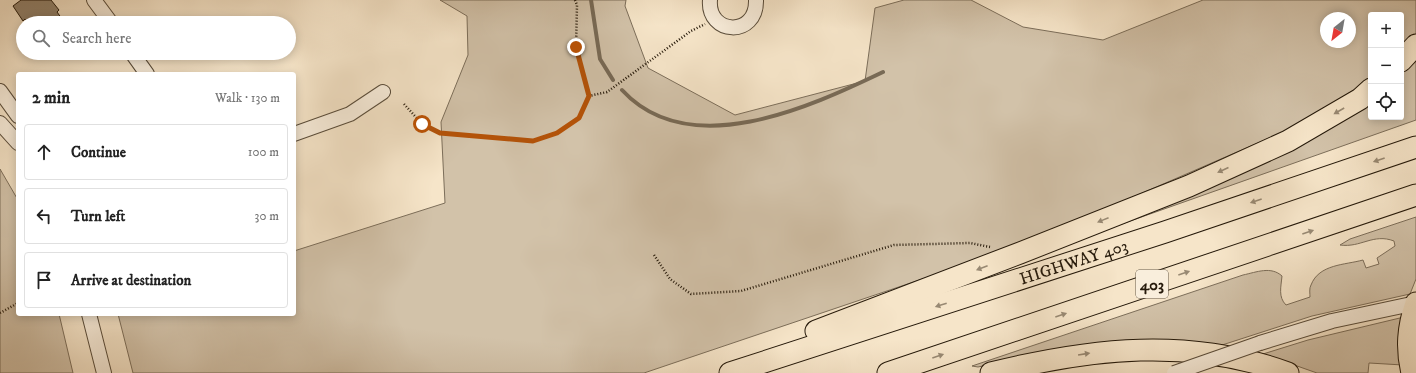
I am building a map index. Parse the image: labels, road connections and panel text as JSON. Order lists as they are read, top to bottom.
{
  "streets": {
    "highway": ["HIGHWAY 403", "403"]
  },
  "north": "bottom left",
  "page": {
    "map_buttons": ["+", "−"],
    "search": "Search here",
    "heading": ["2 min", "Walk · 130 m"],
    "list": [
      ["Continue", "100 m"],
      ["Turn left", "30 m"],
      "Arrive at destination"
    ]
  }
}
